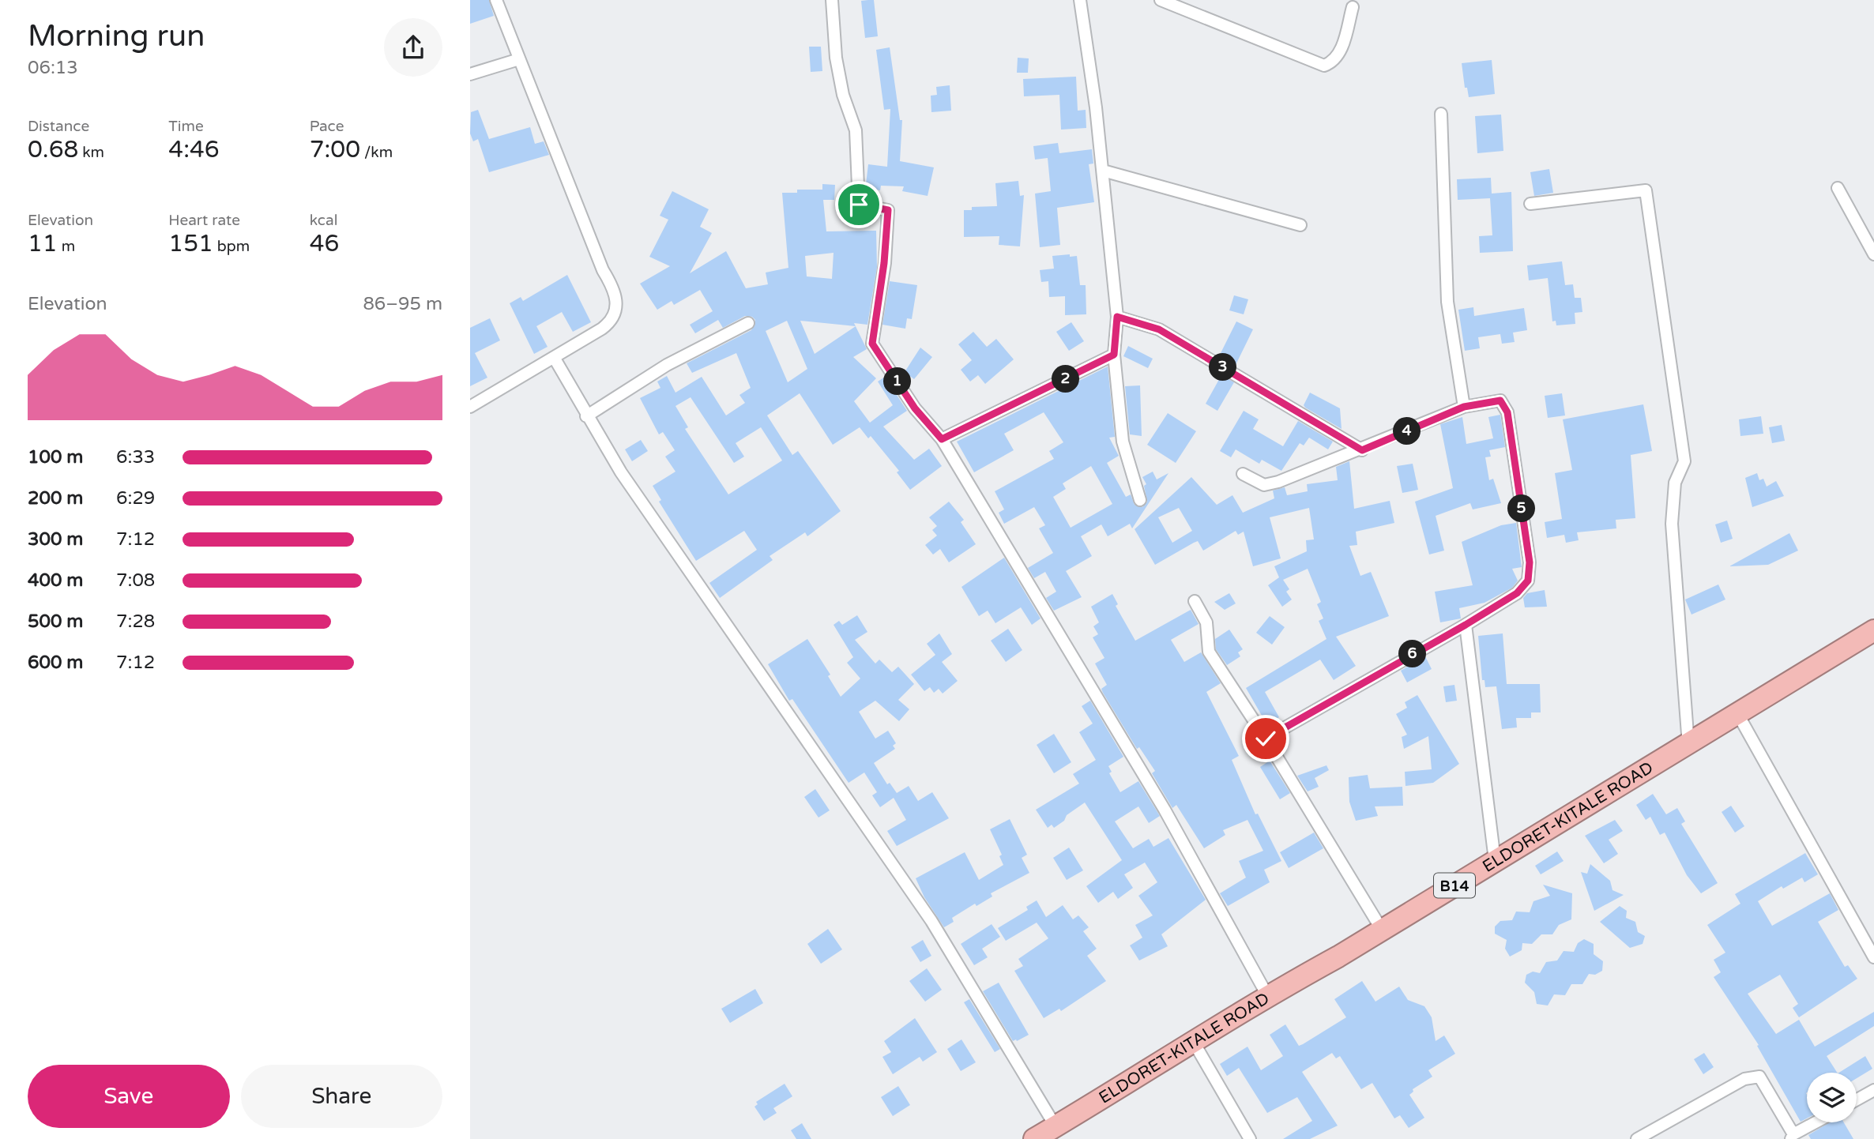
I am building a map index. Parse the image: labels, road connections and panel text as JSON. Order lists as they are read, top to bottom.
{
  "streets": {
    "highway": ["ELDORET-KITALE ROAD", "B14"]
  },
  "page": {
    "heading": ["Morning run", "06:13"],
    "stats": [
      ["Distance", "0.68 km"],
      ["Time", "4:46"],
      ["Pace", "7:00 /km"],
      ["Elevation", "11 m"],
      ["Heart rate", "151 bpm"],
      ["kcal", "46"]
    ],
    "chart": ["Elevation", "86–95 m"],
    "pins": [
      "3",
      "2",
      "1",
      "4",
      "5",
      "6"
    ],
    "list": [
      {
        "name": "100 m",
        "note": "6:33"
      },
      {
        "name": "200 m",
        "note": "6:29"
      },
      {
        "name": "300 m",
        "note": "7:12"
      },
      {
        "name": "400 m",
        "note": "7:08"
      },
      {
        "name": "500 m",
        "note": "7:28"
      },
      {
        "name": "600 m",
        "note": "7:12"
      }
    ],
    "buttons": ["Save", "Share"]
  }
}
